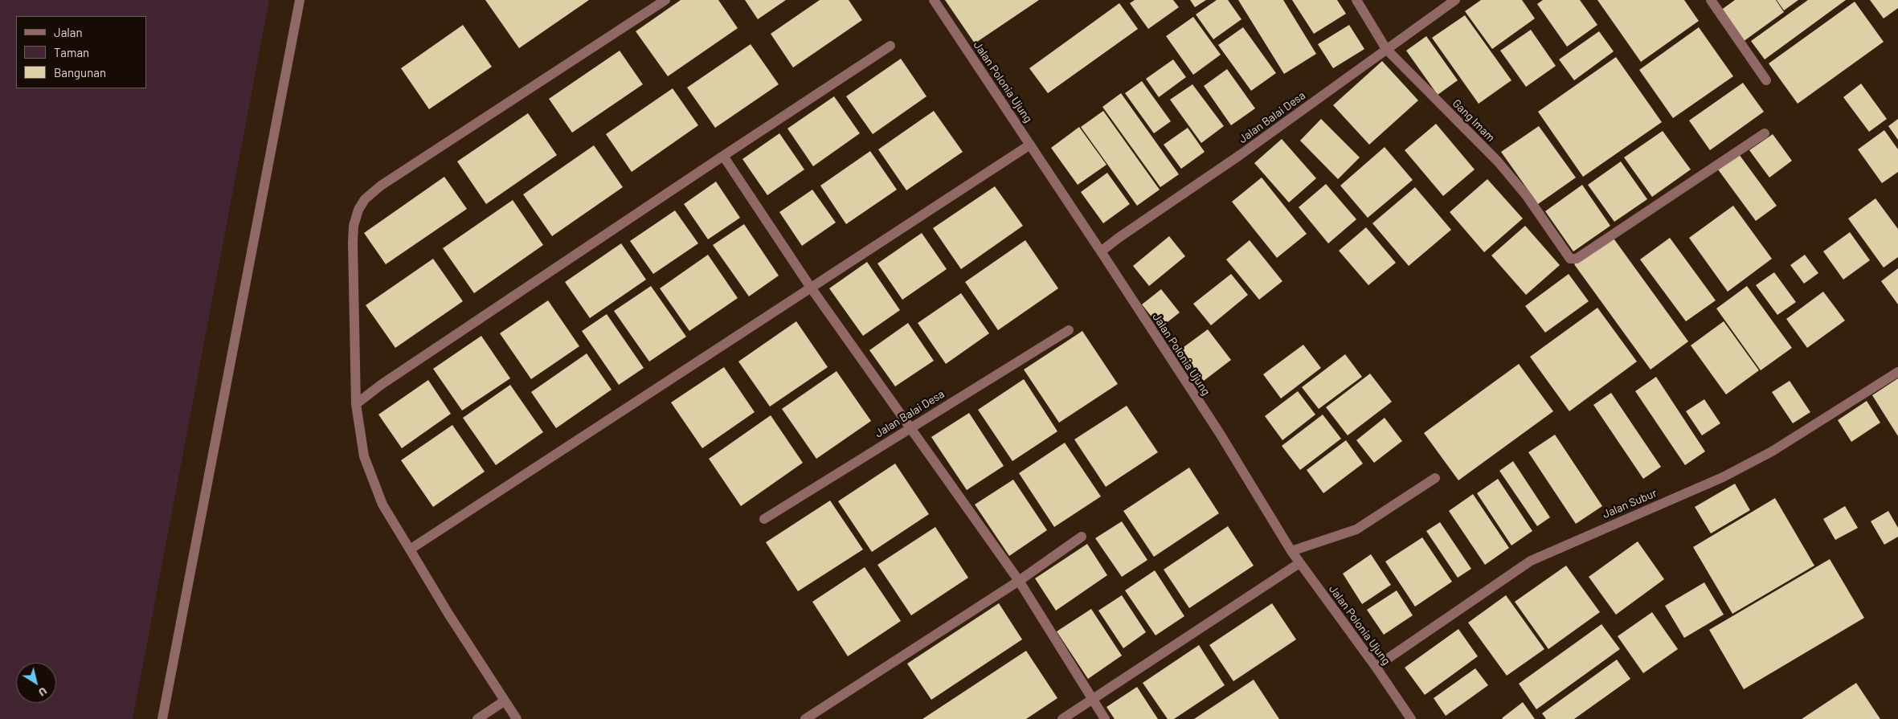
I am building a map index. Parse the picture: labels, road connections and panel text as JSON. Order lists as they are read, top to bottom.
{
  "streets": {
    "street": [
      "Jalan Polonia Ujung",
      "Jalan Balai Desa",
      "Gang Imam",
      "Jalan Subur"
    ]
  },
  "crossings": [
    ["Jalan Polonia Ujung", "Jalan Balai Desa"],
    ["Jalan Polonia Ujung", "Jalan Subur"],
    ["Jalan Balai Desa", "Gang Imam"]
  ],
  "legend": ["Jalan", "Taman", "Bangunan"],
  "north": "bottom right"
}
